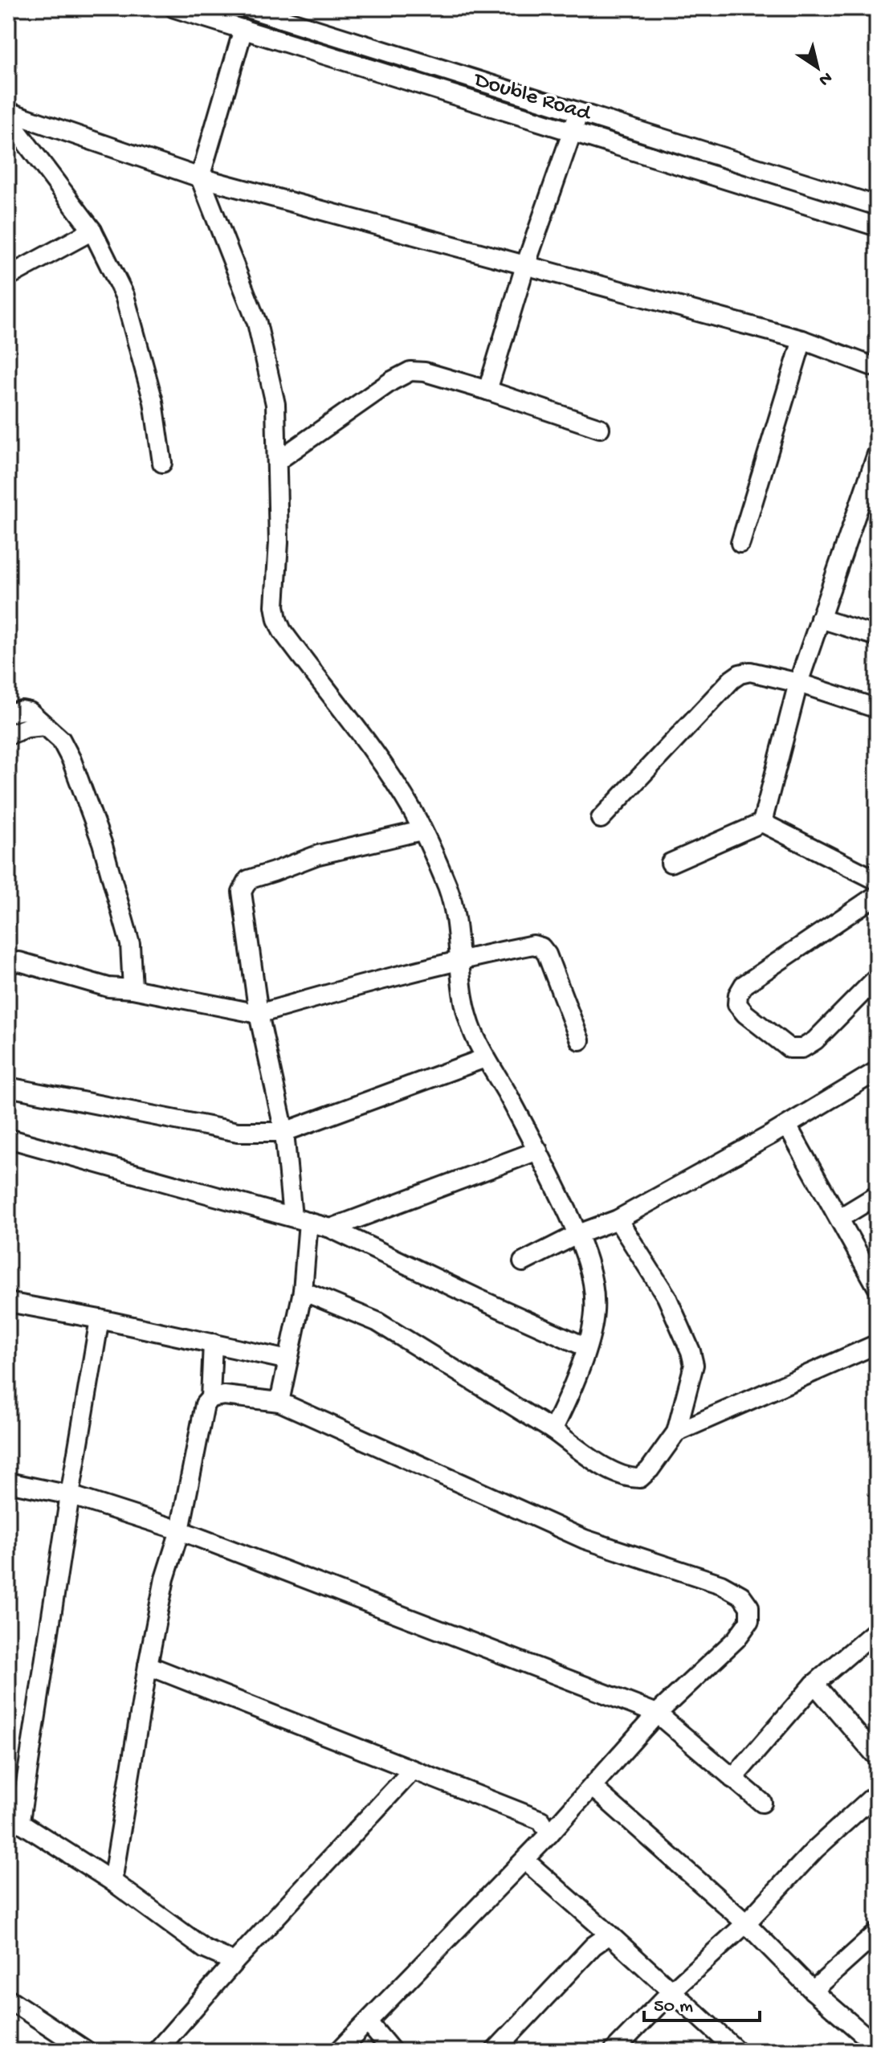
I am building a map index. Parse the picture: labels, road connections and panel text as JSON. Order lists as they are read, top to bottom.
{
  "streets": {
    "street": ["Double Road"]
  },
  "scale_bar": "50 m",
  "north": "bottom right"
}
